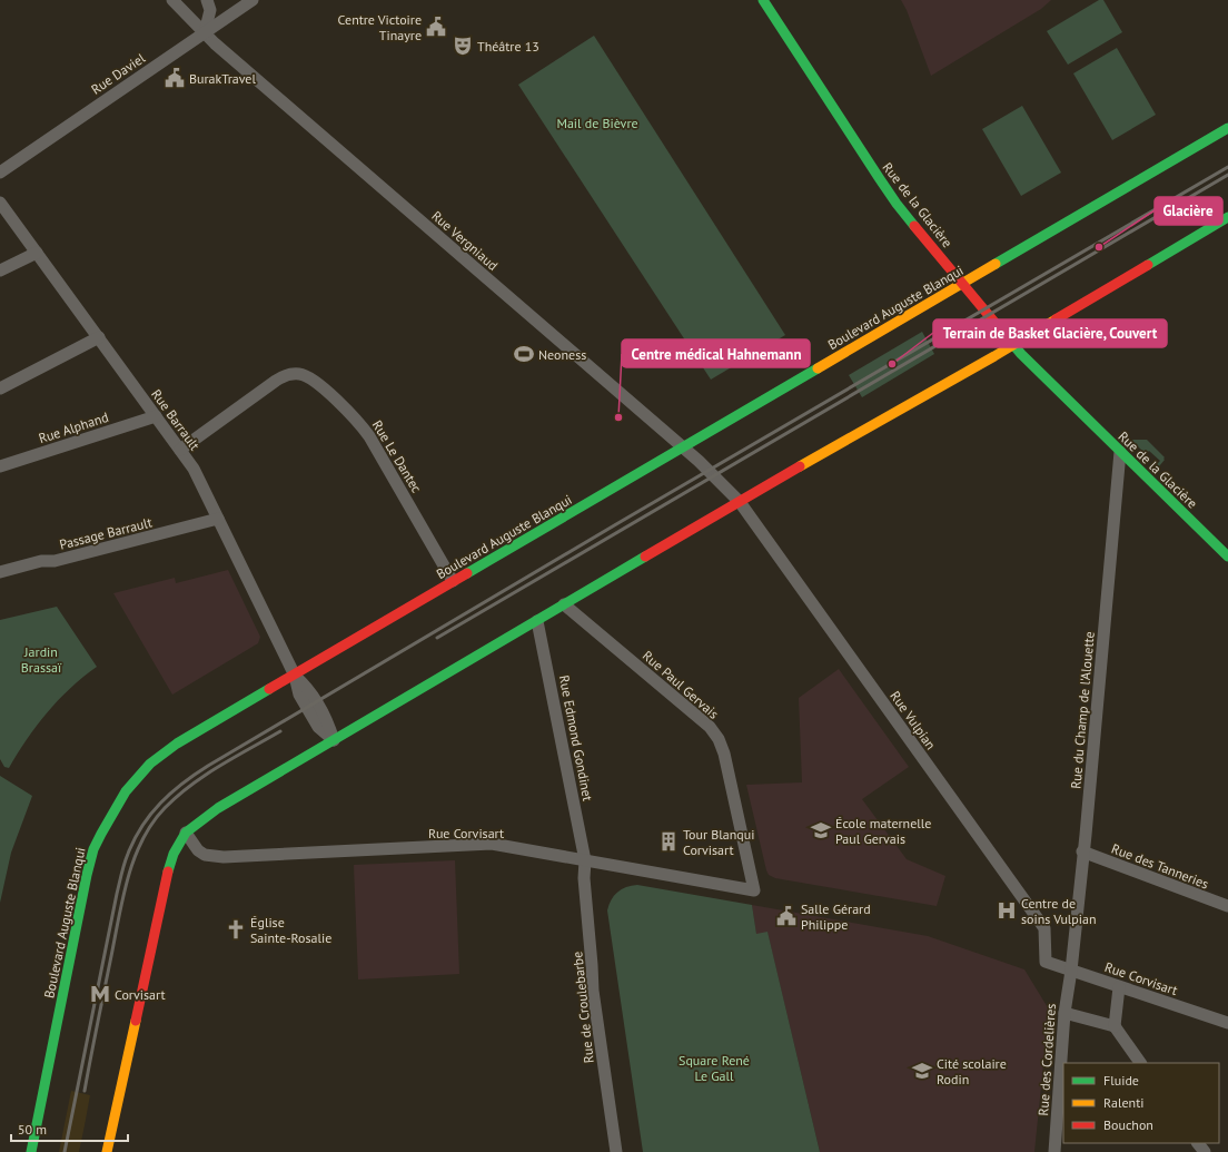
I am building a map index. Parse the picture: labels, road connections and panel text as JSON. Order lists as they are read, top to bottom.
{
  "streets": {
    "main road": ["Rue de la Glacière", "Boulevard Auguste Blanqui"],
    "street": [
      "Rue Daviel",
      "Rue Vergniaud",
      "Rue Barrault",
      "Rue Alphand",
      "Rue Le Dantec",
      "Passage Barrault",
      "Rue Paul Gervais",
      "Rue du Champ de l'Alouette",
      "Rue Vulpian",
      "Rue Edmond Gondinet",
      "Rue Corvisart",
      "Rue des Tanneries",
      "Rue de Croulebarbe",
      "Rue des Cordelières"
    ]
  },
  "crossings": [
    ["Rue Daviel", "Rue Vergniaud"],
    ["Rue de la Glacière", "Boulevard Auguste Blanqui"],
    ["Rue de la Glacière", "Rue du Champ de l'Alouette"],
    ["Rue Vergniaud", "Boulevard Auguste Blanqui"],
    ["Rue Vergniaud", "Rue Vulpian"],
    ["Boulevard Auguste Blanqui", "Rue Barrault"],
    ["Boulevard Auguste Blanqui", "Rue Le Dantec"],
    ["Rue Barrault", "Rue Alphand"],
    ["Rue Barrault", "Rue Le Dantec"],
    ["Rue Barrault", "Passage Barrault"],
    ["Rue Paul Gervais", "Rue Corvisart"],
    ["Rue du Champ de l'Alouette", "Rue Corvisart"],
    ["Rue du Champ de l'Alouette", "Rue des Tanneries"],
    ["Rue du Champ de l'Alouette", "Rue des Cordelières"],
    ["Rue Vulpian", "Rue Corvisart"],
    ["Rue Edmond Gondinet", "Rue Corvisart"],
    ["Rue Edmond Gondinet", "Rue de Croulebarbe"],
    ["Rue Corvisart", "Rue de Croulebarbe"],
    ["Rue Corvisart", "Rue des Cordelières"]
  ],
  "parks": ["Mail de Bièvre", "Jardin Brassaï", "Square René Le Gall"],
  "places": {
    "public building": ["Centre Victoire Tinayre", "BurakTravel", "Salle Gérard Philippe"],
    "theatre": ["Théâtre 13"],
    "other": ["Glacière", "Terrain de Basket Glacière, Couvert", "Centre médical Hahnemann"],
    "sports": ["Neoness"],
    "school or university": ["École maternelle Paul Gervais", "Cité scolaire Rodin"],
    "building": ["Tour Blanqui Corvisart"],
    "hospital": ["Centre de soins Vulpian"],
    "church": ["Église Sainte-Rosalie"],
    "metro station": ["Corvisart"]
  },
  "legend": ["Fluide", "Ralenti", "Bouchon"],
  "scale_bar": "50 m"
}
